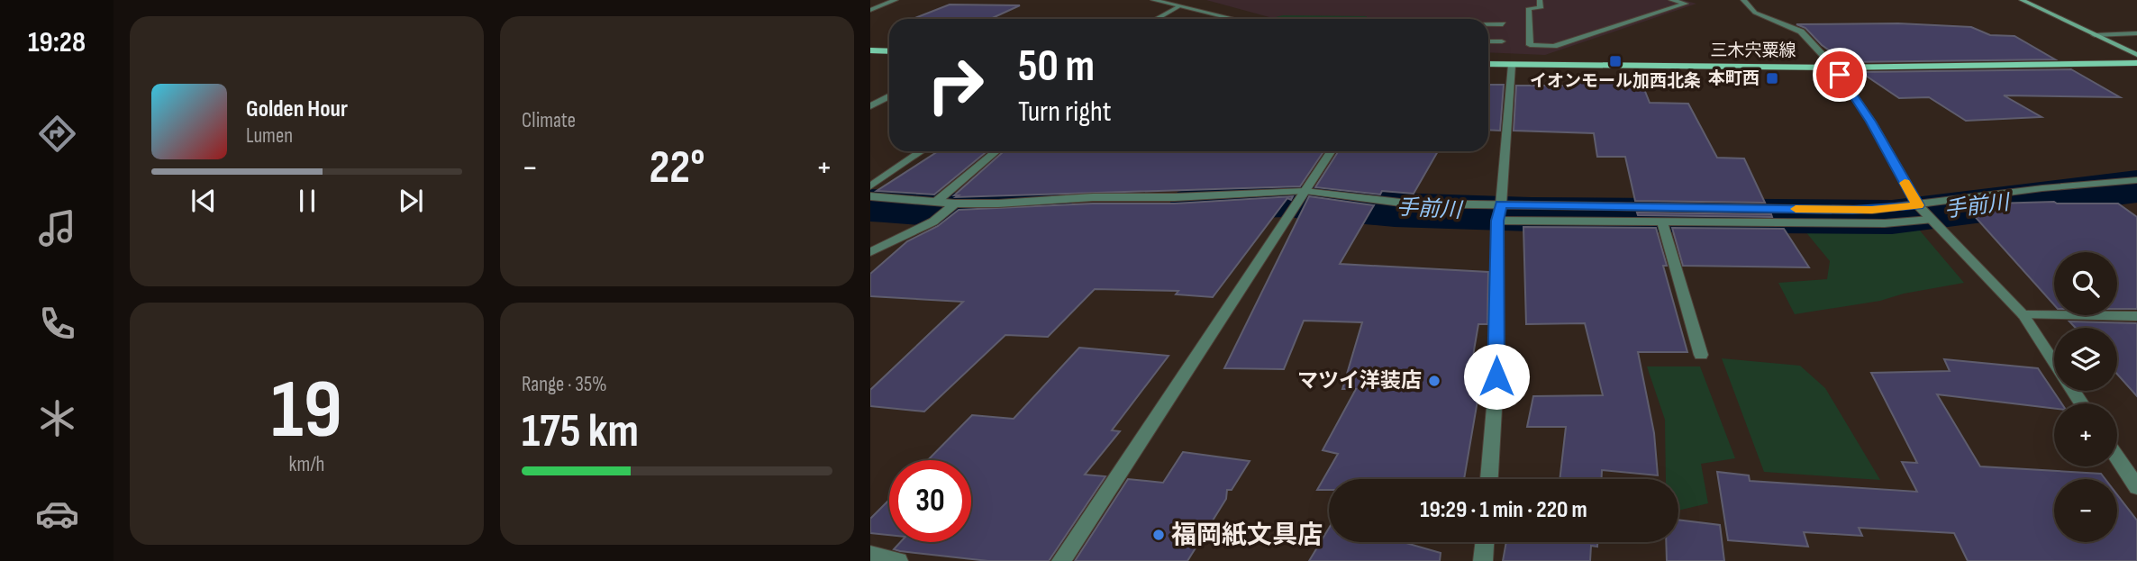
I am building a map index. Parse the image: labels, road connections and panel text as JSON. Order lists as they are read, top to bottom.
{
  "streets": {
    "main road": ["三木宍粟線"]
  },
  "water": ["手前川"],
  "places": {
    "transit": ["イオンモール加西北条", "本町西"],
    "other": ["マツイ洋装店", "福岡紙文具店"]
  },
  "page": {
    "tabs": "19:28",
    "tile": [
      "Climate",
      ["19", "km/h"],
      ["Range · 35%", "175 km"]
    ],
    "turn": ["50 m", "Turn right"],
    "song": ["Golden Hour", "Lumen"],
    "heat": ["−", "22°", "+"],
    "map_buttons": ["+", "−"],
    "limit": "30",
    "trip": "19:29 · 1 min · 220 m"
  }
}
